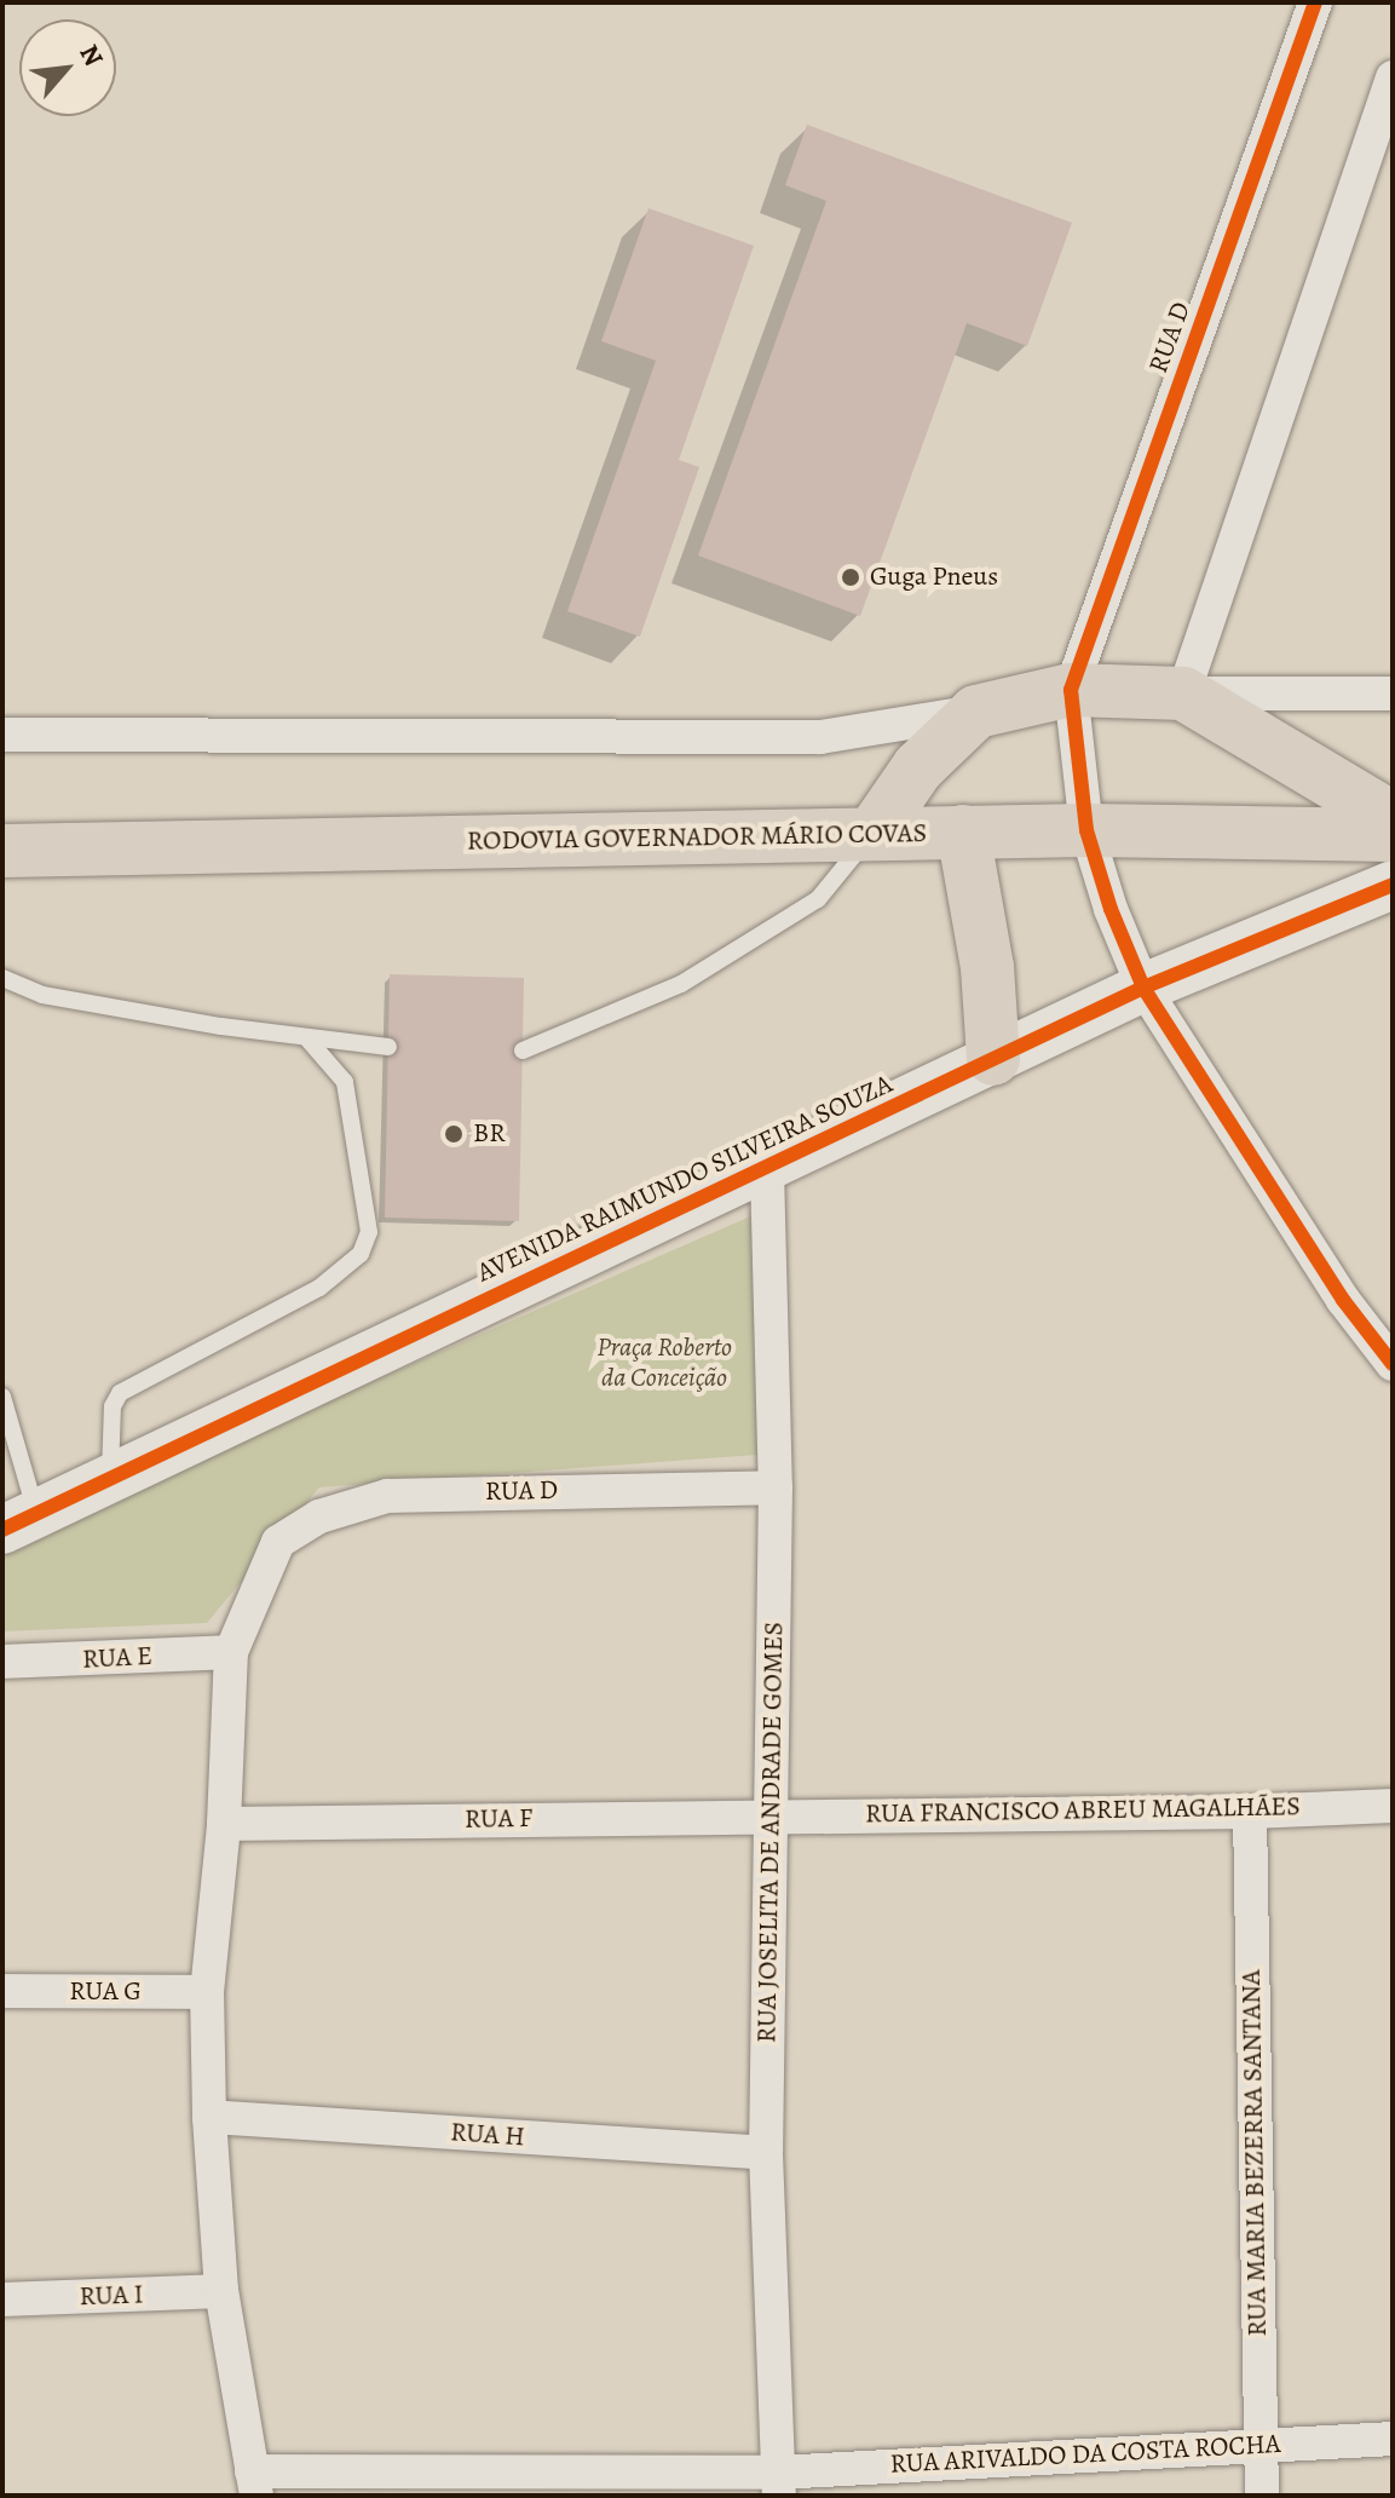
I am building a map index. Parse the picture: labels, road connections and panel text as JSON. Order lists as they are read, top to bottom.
{
  "streets": {
    "highway": ["RODOVIA GOVERNADOR MÁRIO COVAS"],
    "street": [
      "RUA D",
      "AVENIDA RAIMUNDO SILVEIRA SOUZA",
      "RUA E",
      "RUA FRANCISCO ABREU MAGALHÃES",
      "RUA F",
      "RUA JOSELITA DE ANDRADE GOMES",
      "RUA G",
      "RUA H",
      "RUA MARIA BEZERRA SANTANA",
      "RUA I",
      "RUA ARIVALDO DA COSTA ROCHA"
    ]
  },
  "crossings": [
    ["RUA D", "RUA E"],
    ["RUA D", "RUA JOSELITA DE ANDRADE GOMES"],
    ["AVENIDA RAIMUNDO SILVEIRA SOUZA", "RUA JOSELITA DE ANDRADE GOMES"],
    ["RUA FRANCISCO ABREU MAGALHÃES", "RUA F"],
    ["RUA FRANCISCO ABREU MAGALHÃES", "RUA JOSELITA DE ANDRADE GOMES"],
    ["RUA FRANCISCO ABREU MAGALHÃES", "RUA MARIA BEZERRA SANTANA"],
    ["RUA F", "RUA JOSELITA DE ANDRADE GOMES"],
    ["RUA JOSELITA DE ANDRADE GOMES", "RUA H"],
    ["RUA JOSELITA DE ANDRADE GOMES", "RUA ARIVALDO DA COSTA ROCHA"],
    ["RUA MARIA BEZERRA SANTANA", "RUA ARIVALDO DA COSTA ROCHA"]
  ],
  "parks": ["Praça Roberto da Conceição"],
  "places": ["Guga Pneus", "BR"],
  "north": "top right"
}
